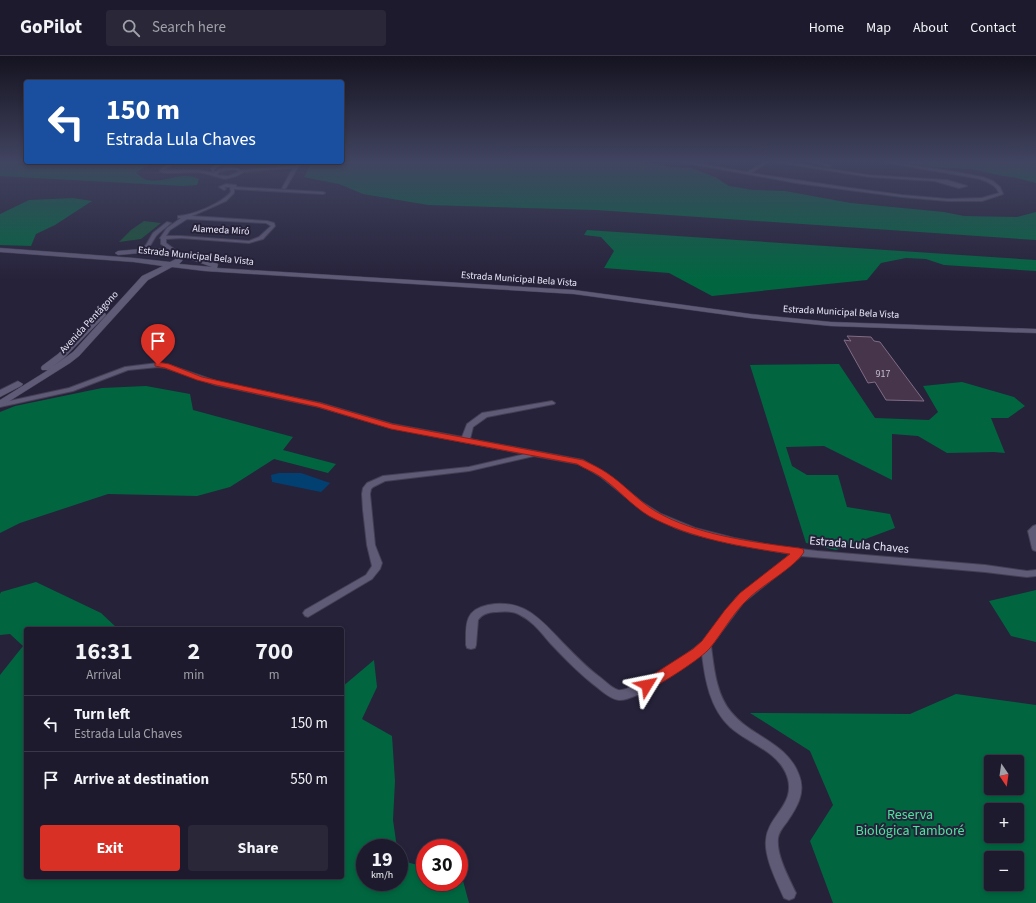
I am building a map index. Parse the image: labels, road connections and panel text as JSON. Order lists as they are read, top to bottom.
{
  "streets": {
    "main road": ["Estrada Municipal Bela Vista", "Avenida Pentágono"],
    "street": ["Alameda Miró", "Estrada Lula Chaves"]
  },
  "crossings": [
    ["Estrada Municipal Bela Vista", "Avenida Pentágono"],
    ["Avenida Pentágono", "Estrada Lula Chaves"]
  ],
  "parks": ["Reserva Biológica Tamboré"],
  "house_numbers": ["917"],
  "north": "bottom",
  "page": {
    "header": "GoPilot",
    "search": "Search here",
    "nav": [
      "Home",
      "Map",
      "About",
      "Contact"
    ],
    "turn": ["150 m", "Estrada Lula Chaves"],
    "eta": [
      "16:31",
      "Arrival",
      "2",
      "min",
      "700",
      "m"
    ],
    "list": [
      {
        "name": "Turn left",
        "note": "Estrada Lula Chaves",
        "value": "150 m"
      },
      {
        "name": "Arrive at destination",
        "value": "550 m"
      }
    ],
    "map_buttons": ["+", "−"],
    "buttons": ["Exit", "Share"],
    "speed": "19 km/h",
    "limit": "30"
  }
}
